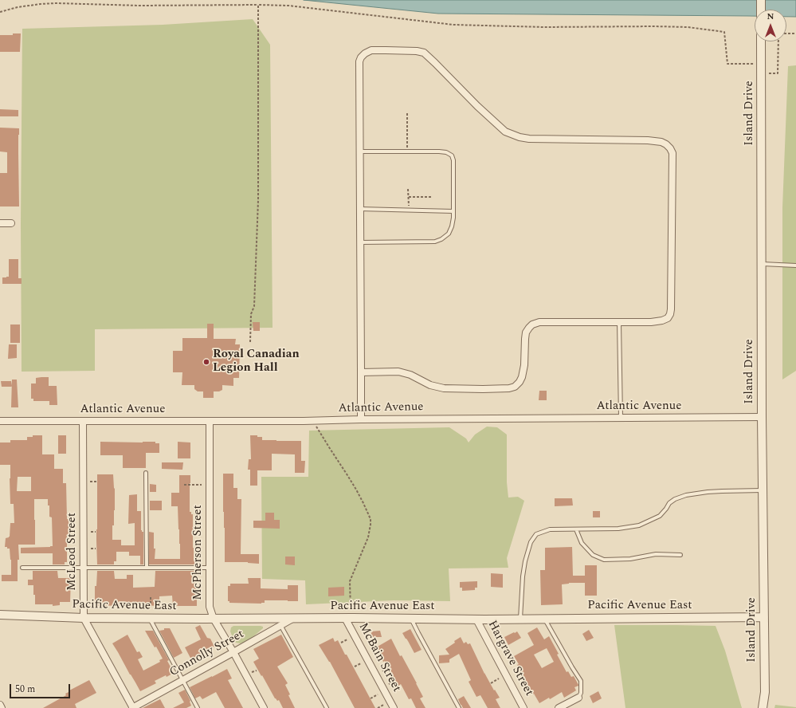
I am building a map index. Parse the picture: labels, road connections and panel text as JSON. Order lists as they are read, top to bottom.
{
  "streets": {
    "street": [
      "Island Drive",
      "Atlantic Avenue",
      "McLeod Street",
      "McPherson Street",
      "Pacific Avenue East",
      "Connolly Street",
      "McBain Street",
      "Hargrave Street"
    ]
  },
  "crossings": [
    ["Island Drive", "Atlantic Avenue"],
    ["Island Drive", "Pacific Avenue East"],
    ["Atlantic Avenue", "McLeod Street"],
    ["Atlantic Avenue", "McPherson Street"],
    ["McLeod Street", "Pacific Avenue East"],
    ["McLeod Street", "Connolly Street"],
    ["McPherson Street", "Pacific Avenue East"],
    ["McPherson Street", "Connolly Street"],
    ["Pacific Avenue East", "Connolly Street"],
    ["Pacific Avenue East", "McBain Street"],
    ["Pacific Avenue East", "Hargrave Street"]
  ],
  "places": ["Royal Canadian Legion Hall"],
  "scale_bar": "50 m",
  "north": "top"
}
